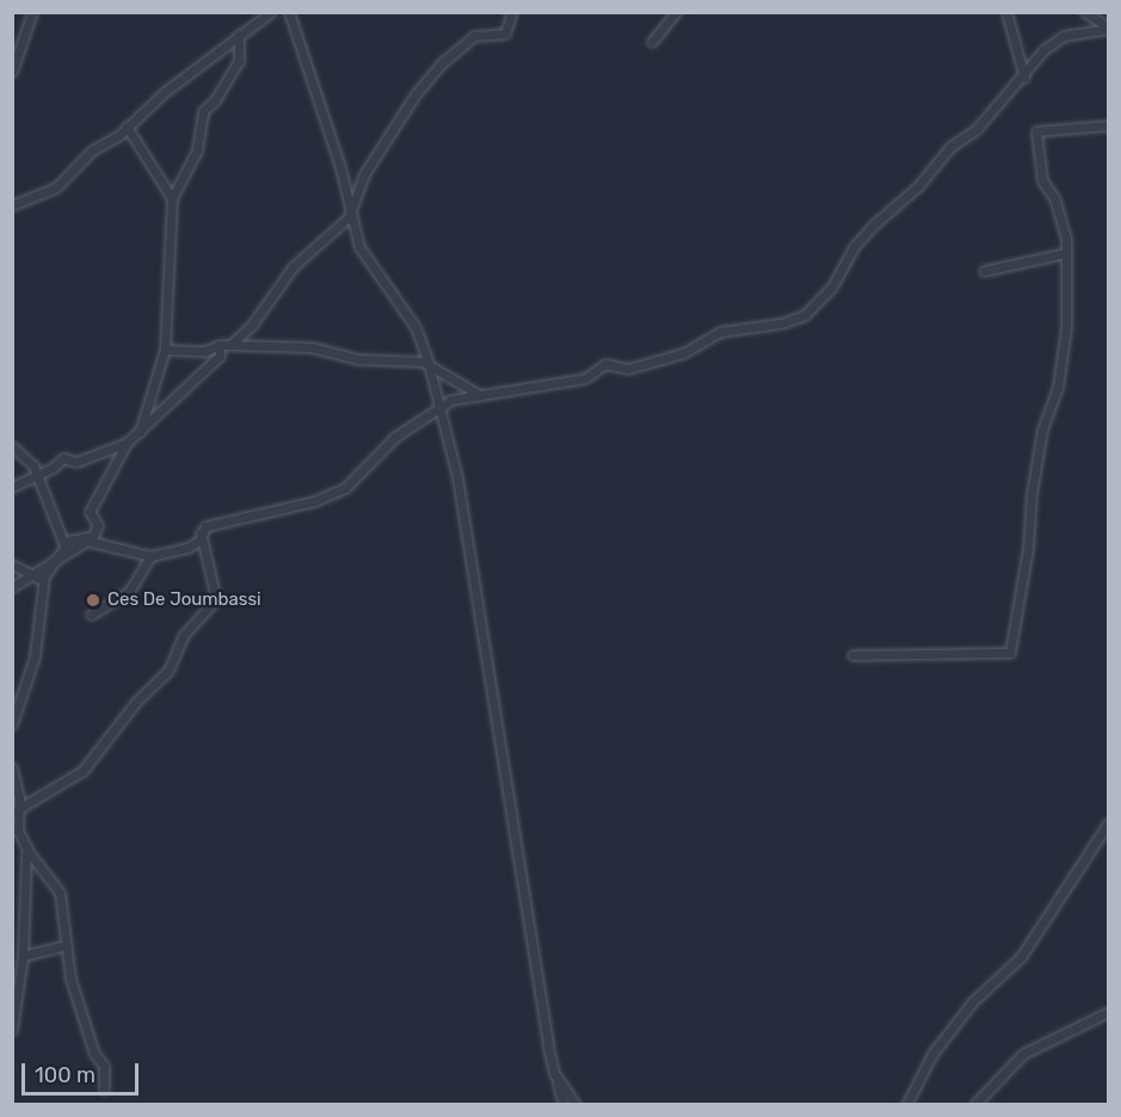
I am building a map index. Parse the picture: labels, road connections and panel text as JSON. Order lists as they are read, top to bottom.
{
  "places": ["Ces De Joumbassi"],
  "scale_bar": "100 m"
}
